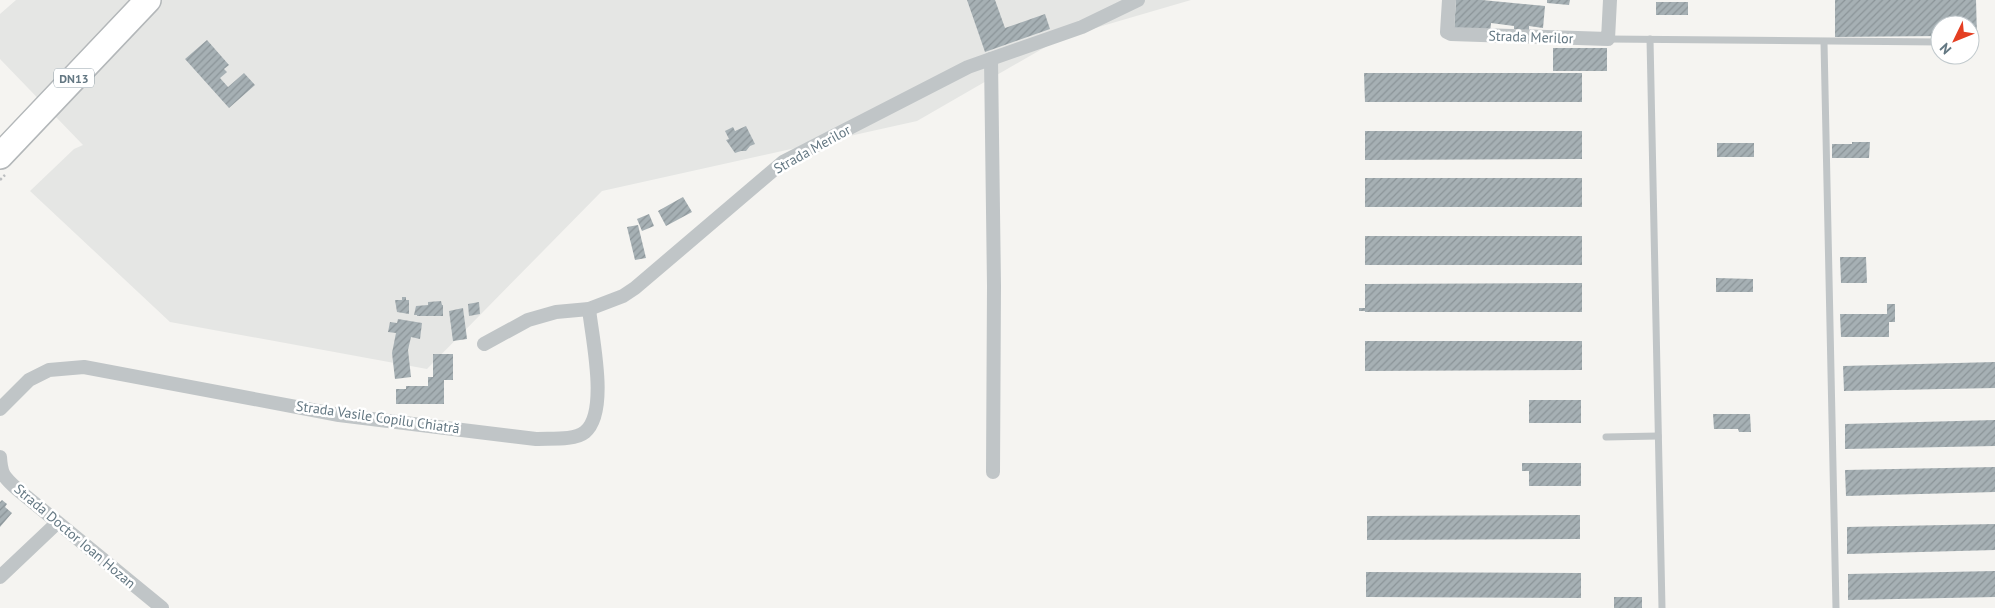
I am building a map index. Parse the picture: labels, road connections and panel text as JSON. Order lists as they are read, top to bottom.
{
  "streets": {
    "highway": ["DN13"],
    "street": ["Strada Merilor", "Strada Vasile Copilu Chiatră", "Strada Doctor Ioan Hozan"]
  },
  "crossings": [
    ["Strada Merilor", "Strada Vasile Copilu Chiatră"]
  ],
  "north": "bottom left"
}
